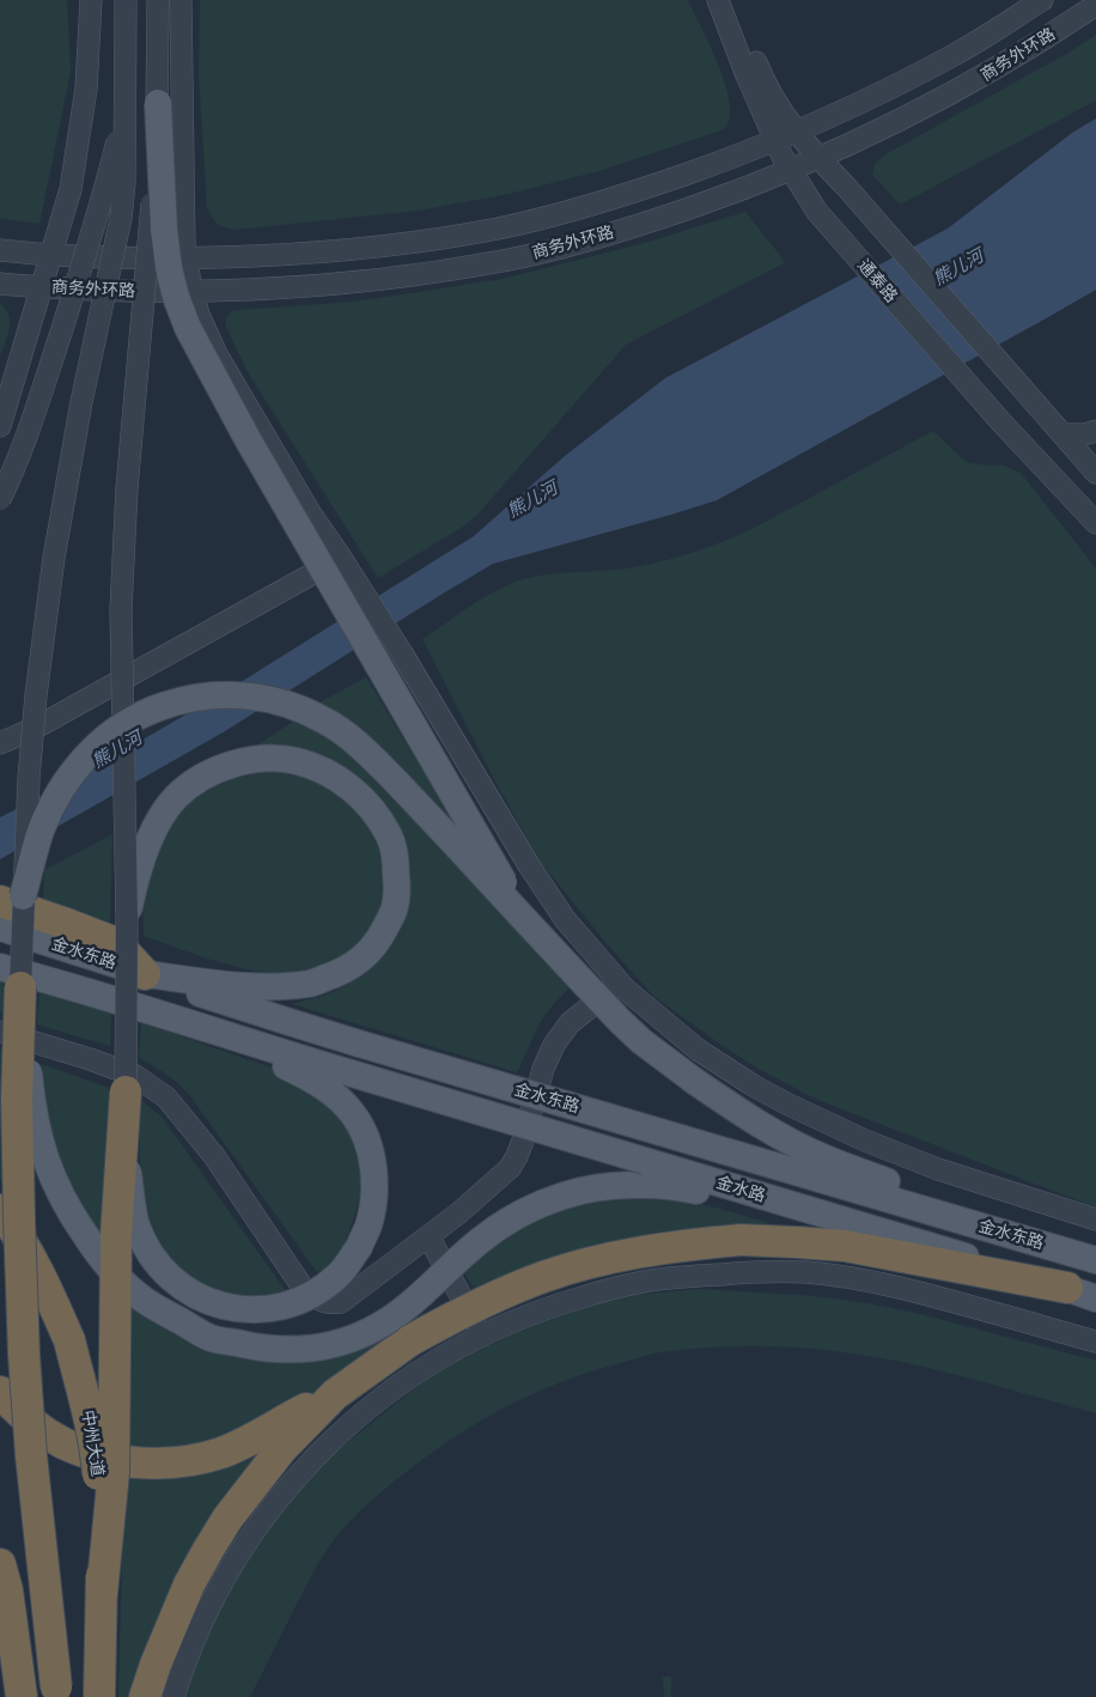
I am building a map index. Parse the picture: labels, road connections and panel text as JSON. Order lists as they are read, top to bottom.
{
  "streets": {
    "highway": ["中州大道"],
    "main road": ["金水东路", "金水路"],
    "street": ["商务外环路", "通泰路"]
  },
  "crossings": [
    ["商务外环路", "通泰路"],
    ["金水东路", "金水路"]
  ],
  "water": ["熊儿河"]
}
